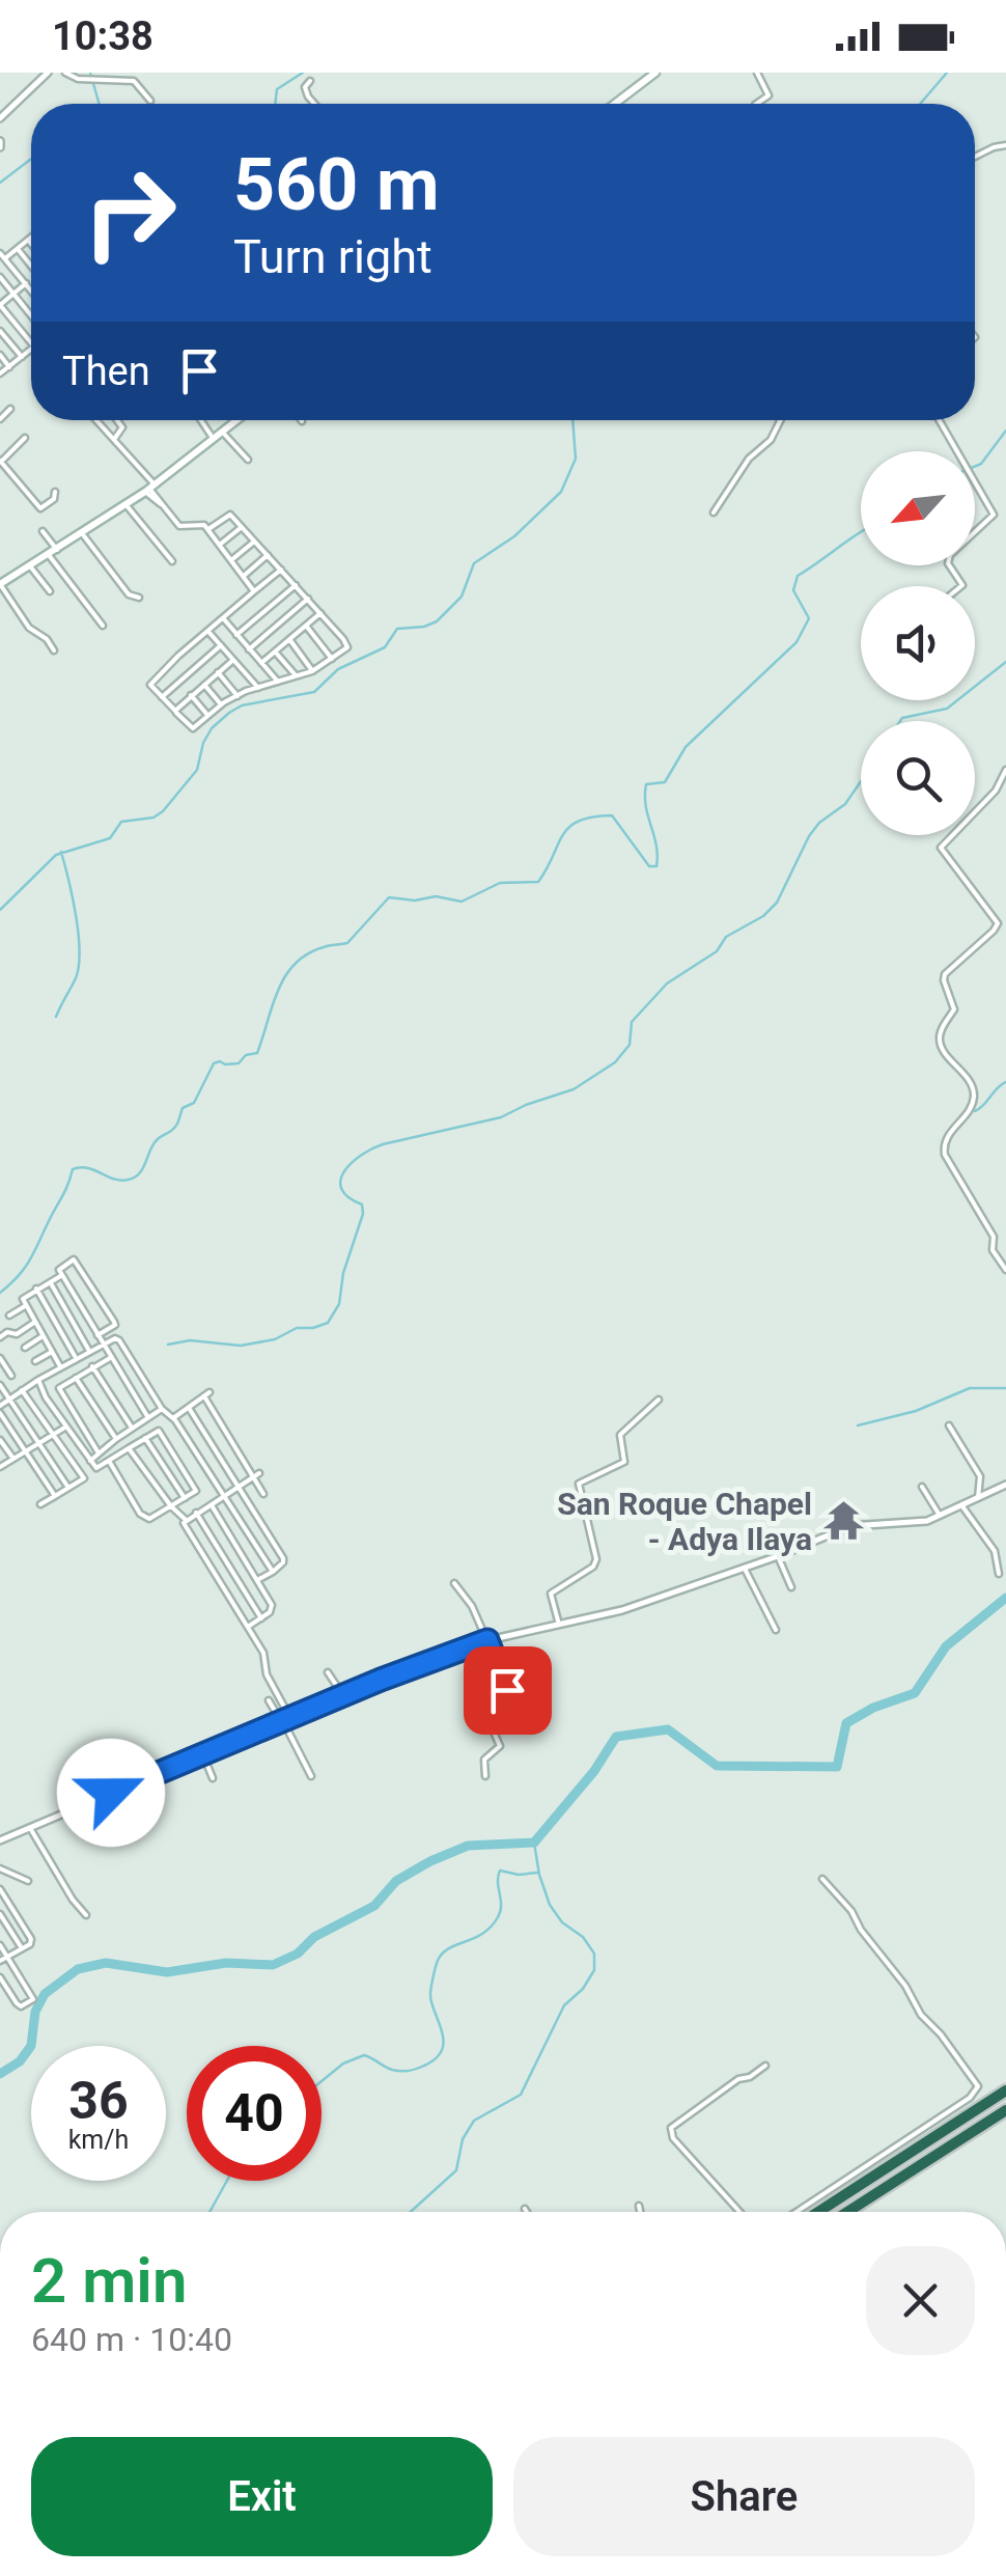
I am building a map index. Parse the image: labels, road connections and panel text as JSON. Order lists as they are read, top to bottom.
{
  "places": {
    "temple": ["San Roque Chapel - Adya Ilaya"]
  },
  "north": "bottom left",
  "page": {
    "status": "10:38",
    "turn": ["560 m", "Turn right"],
    "then": "Then",
    "speed": "36 km/h",
    "limit": "40",
    "heading": ["2 min", "640 m · 10:40"],
    "buttons": ["Exit", "Share"]
  }
}
